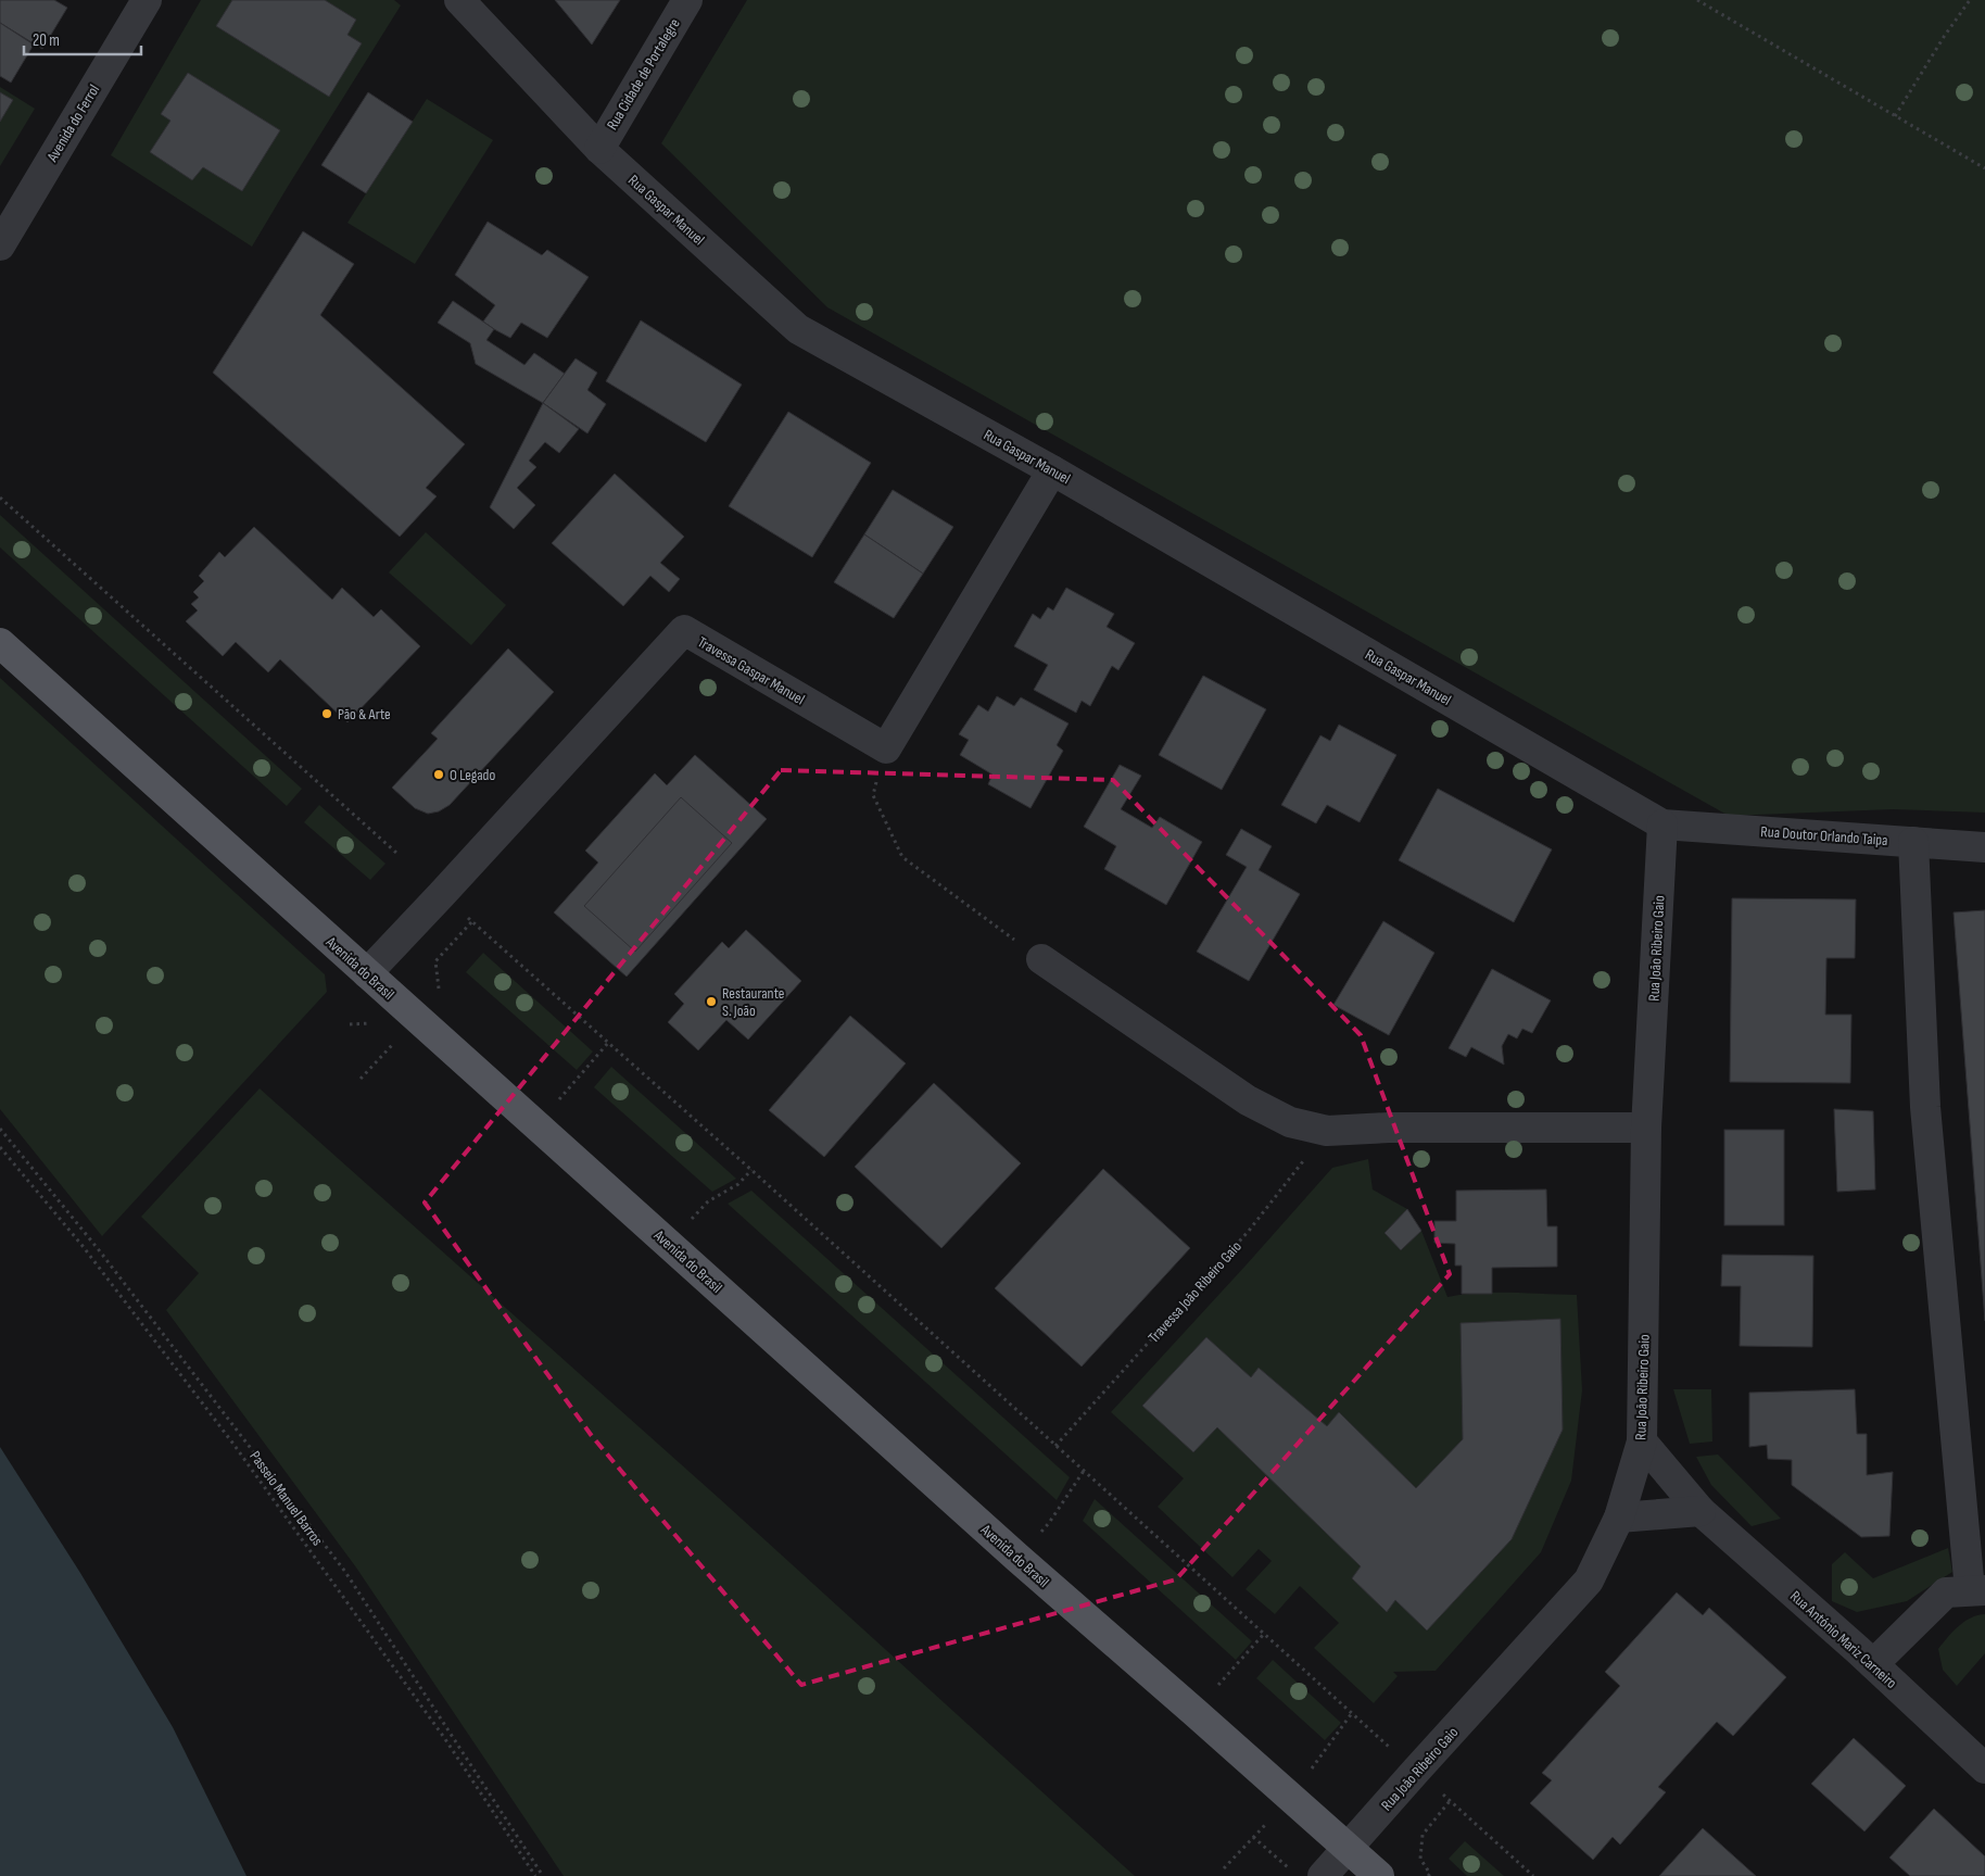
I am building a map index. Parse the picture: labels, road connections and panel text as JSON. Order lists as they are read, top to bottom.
{
  "streets": {
    "main road": ["Avenida do Brasil"],
    "street": [
      "Rua Cidade de Portalegre",
      "Avenida do Ferrol",
      "Rua Gaspar Manuel",
      "Travessa Gaspar Manuel",
      "Rua Doutor Orlando Taipa",
      "Rua João Ribeiro Gaio",
      "Rua António Mariz Carneiro"
    ],
    "path": ["Travessa João Ribeiro Gaio", "Passeio Manuel Barros"]
  },
  "crossings": [
    ["Rua Cidade de Portalegre", "Rua Gaspar Manuel"],
    ["Rua Gaspar Manuel", "Rua Doutor Orlando Taipa"],
    ["Rua Gaspar Manuel", "Rua João Ribeiro Gaio"],
    ["Travessa Gaspar Manuel", "Avenida do Brasil"],
    ["Rua Doutor Orlando Taipa", "Rua João Ribeiro Gaio"],
    ["Rua João Ribeiro Gaio", "Avenida do Brasil"],
    ["Rua João Ribeiro Gaio", "Rua António Mariz Carneiro"]
  ],
  "places": ["Pão & Arte", "O Legado", "Restaurante S. João"],
  "scale_bar": "20 m"
}
